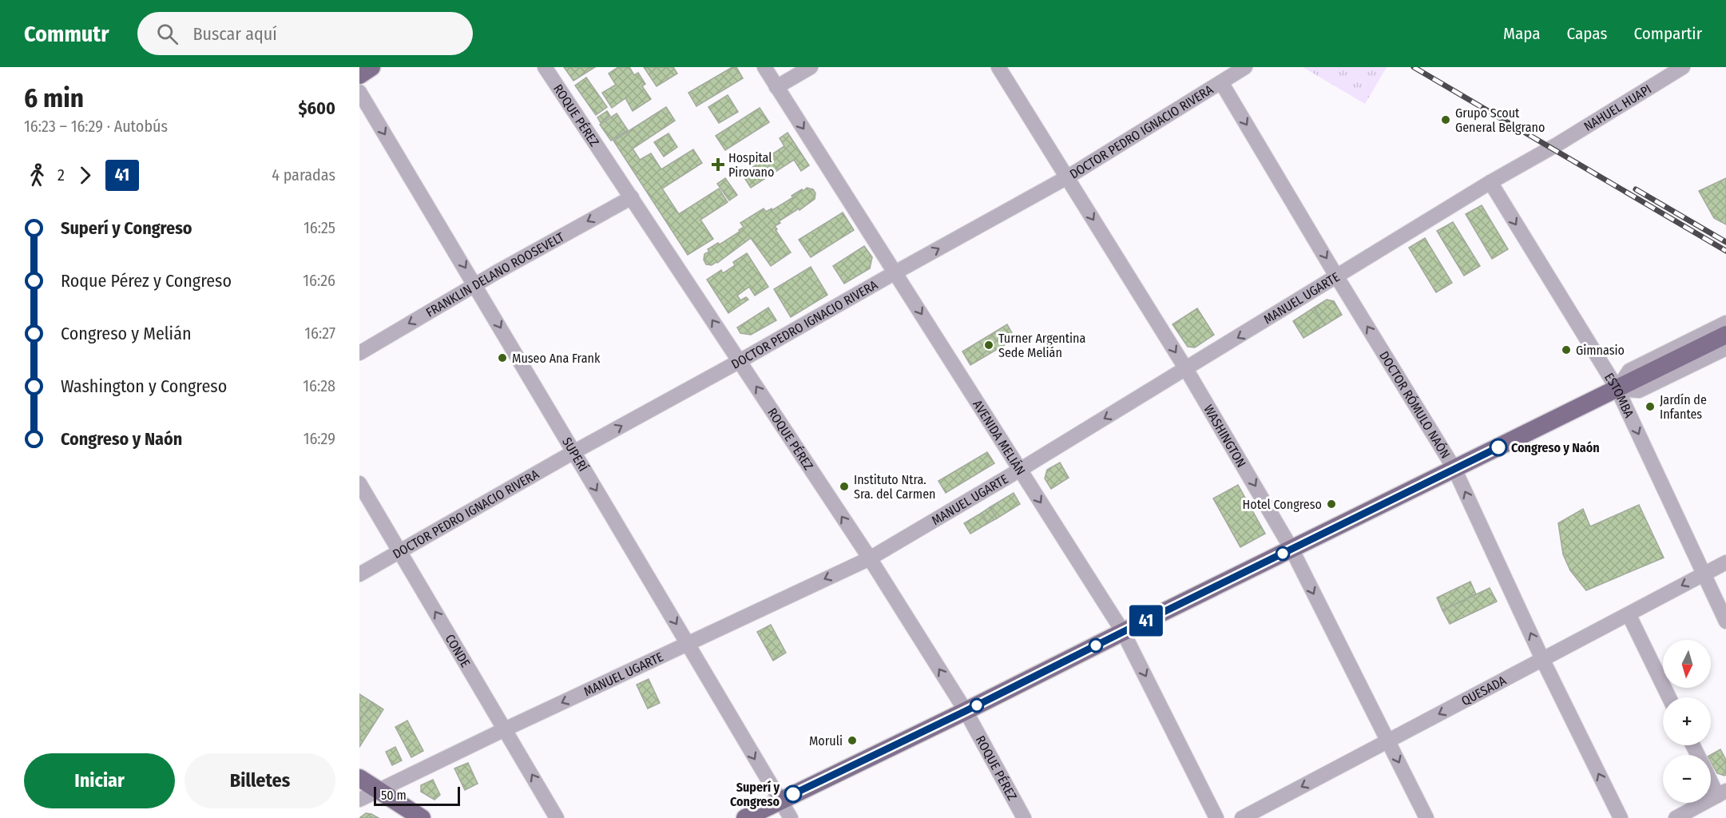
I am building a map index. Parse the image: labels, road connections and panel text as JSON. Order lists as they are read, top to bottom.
{
  "streets": {
    "street": [
      "NAHUEL HUAPI",
      "ROQUE PÉREZ",
      "DOCTOR PEDRO IGNACIO RIVERA",
      "FRANKLIN DELANO ROOSEVELT",
      "MANUEL UGARTE",
      "ESTOMBA",
      "DOCTOR RÓMULO NAÓN",
      "WASHINGTON",
      "AVENIDA MELIÁN",
      "SUPERÍ",
      "CONDE",
      "QUESADA"
    ]
  },
  "crossings": [
    ["NAHUEL HUAPI", "MANUEL UGARTE"],
    ["ROQUE PÉREZ", "DOCTOR PEDRO IGNACIO RIVERA"],
    ["ROQUE PÉREZ", "FRANKLIN DELANO ROOSEVELT"],
    ["ROQUE PÉREZ", "MANUEL UGARTE"],
    ["DOCTOR PEDRO IGNACIO RIVERA", "DOCTOR RÓMULO NAÓN"],
    ["DOCTOR PEDRO IGNACIO RIVERA", "WASHINGTON"],
    ["DOCTOR PEDRO IGNACIO RIVERA", "AVENIDA MELIÁN"],
    ["DOCTOR PEDRO IGNACIO RIVERA", "SUPERÍ"],
    ["DOCTOR PEDRO IGNACIO RIVERA", "CONDE"],
    ["FRANKLIN DELANO ROOSEVELT", "SUPERÍ"],
    ["MANUEL UGARTE", "ESTOMBA"],
    ["MANUEL UGARTE", "DOCTOR RÓMULO NAÓN"],
    ["MANUEL UGARTE", "WASHINGTON"],
    ["MANUEL UGARTE", "AVENIDA MELIÁN"],
    ["MANUEL UGARTE", "SUPERÍ"],
    ["MANUEL UGARTE", "CONDE"],
    ["ESTOMBA", "QUESADA"],
    ["DOCTOR RÓMULO NAÓN", "QUESADA"],
    ["WASHINGTON", "QUESADA"]
  ],
  "one_way": [
    "ROQUE PÉREZ",
    "DOCTOR PEDRO IGNACIO RIVERA",
    "FRANKLIN DELANO ROOSEVELT",
    "MANUEL UGARTE",
    "ESTOMBA",
    "WASHINGTON",
    "AVENIDA MELIÁN",
    "SUPERÍ",
    "CONDE",
    "QUESADA"
  ],
  "places": {
    "other": [
      "Grupo Scout General Belgrano",
      "Turner Argentina Sede Melián",
      "Gimnasio",
      "Museo Ana Frank",
      "Jardín de Infantes",
      "Congreso y Naón",
      "Instituto Ntra. Sra. del Carmen",
      "Hotel Congreso",
      "Moruli",
      "Superí y Congreso"
    ],
    "health": ["Hospital Pirovano"]
  },
  "lines": ["bus line 41"],
  "scale_bar": "50 m",
  "north": "bottom",
  "page": {
    "header": "Commutr",
    "search": "Buscar aquí",
    "nav": ["Mapa", "Capas", "Compartir"],
    "heading": ["6 min", "16:23 – 16:29 · Autobús", "$600"],
    "on_map": "41",
    "legs": ["2", "41", "4 paradas"],
    "list": [
      {
        "name": "Superí y Congreso",
        "value": "16:25"
      },
      {
        "name": "Roque Pérez y Congreso",
        "value": "16:26"
      },
      {
        "name": "Congreso y Melián",
        "value": "16:27"
      },
      {
        "name": "Washington y Congreso",
        "value": "16:28"
      },
      {
        "name": "Congreso y Naón",
        "value": "16:29"
      }
    ],
    "map_buttons": ["+", "−"],
    "buttons": ["Iniciar", "Billetes"],
    "scale": "50 m"
  }
}
